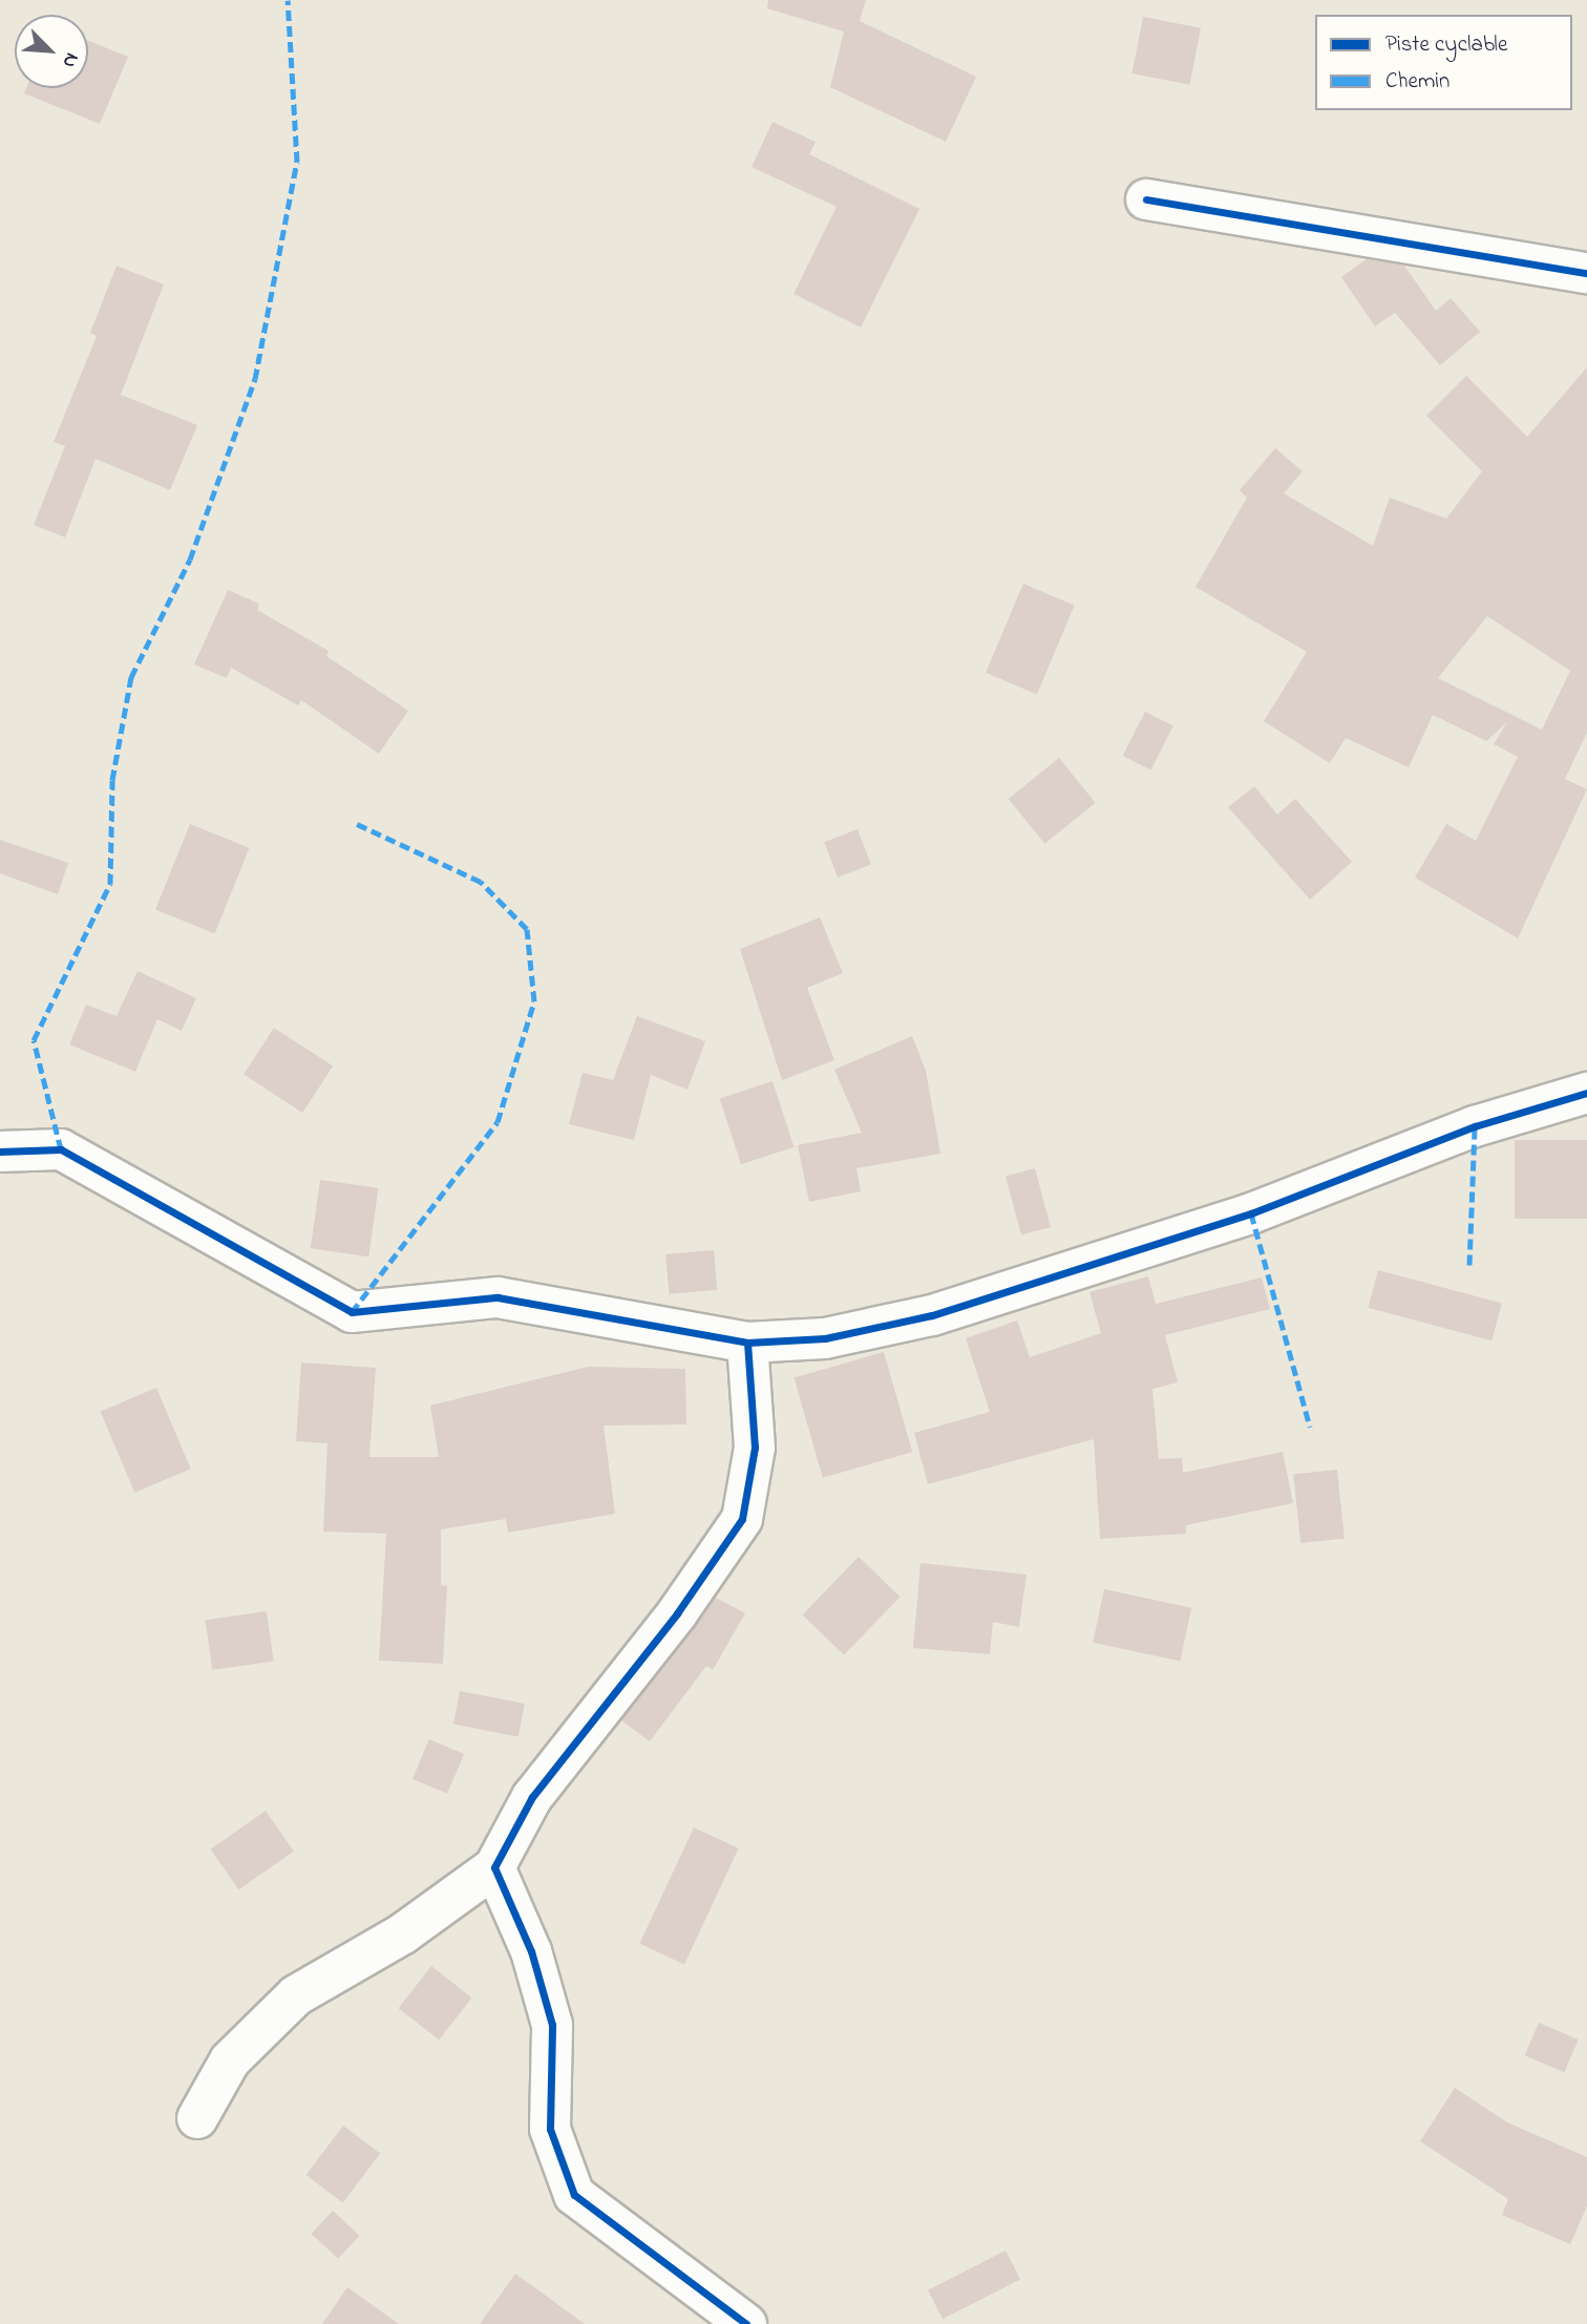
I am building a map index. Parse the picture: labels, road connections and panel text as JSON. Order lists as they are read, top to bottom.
{
  "legend": ["Piste cyclable", "Chemin"],
  "north": "bottom right"
}
